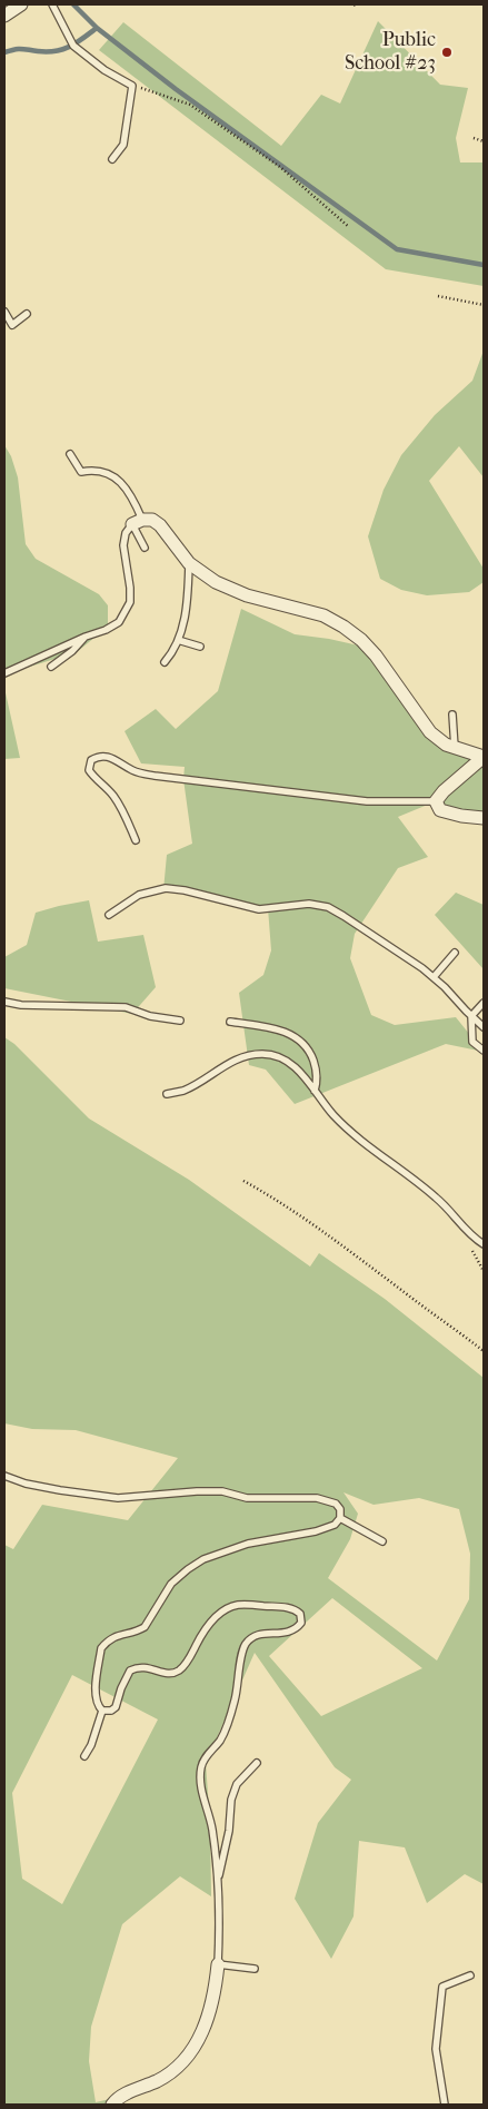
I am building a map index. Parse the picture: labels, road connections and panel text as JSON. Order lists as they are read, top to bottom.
{
  "places": ["Public School #23"]
}
